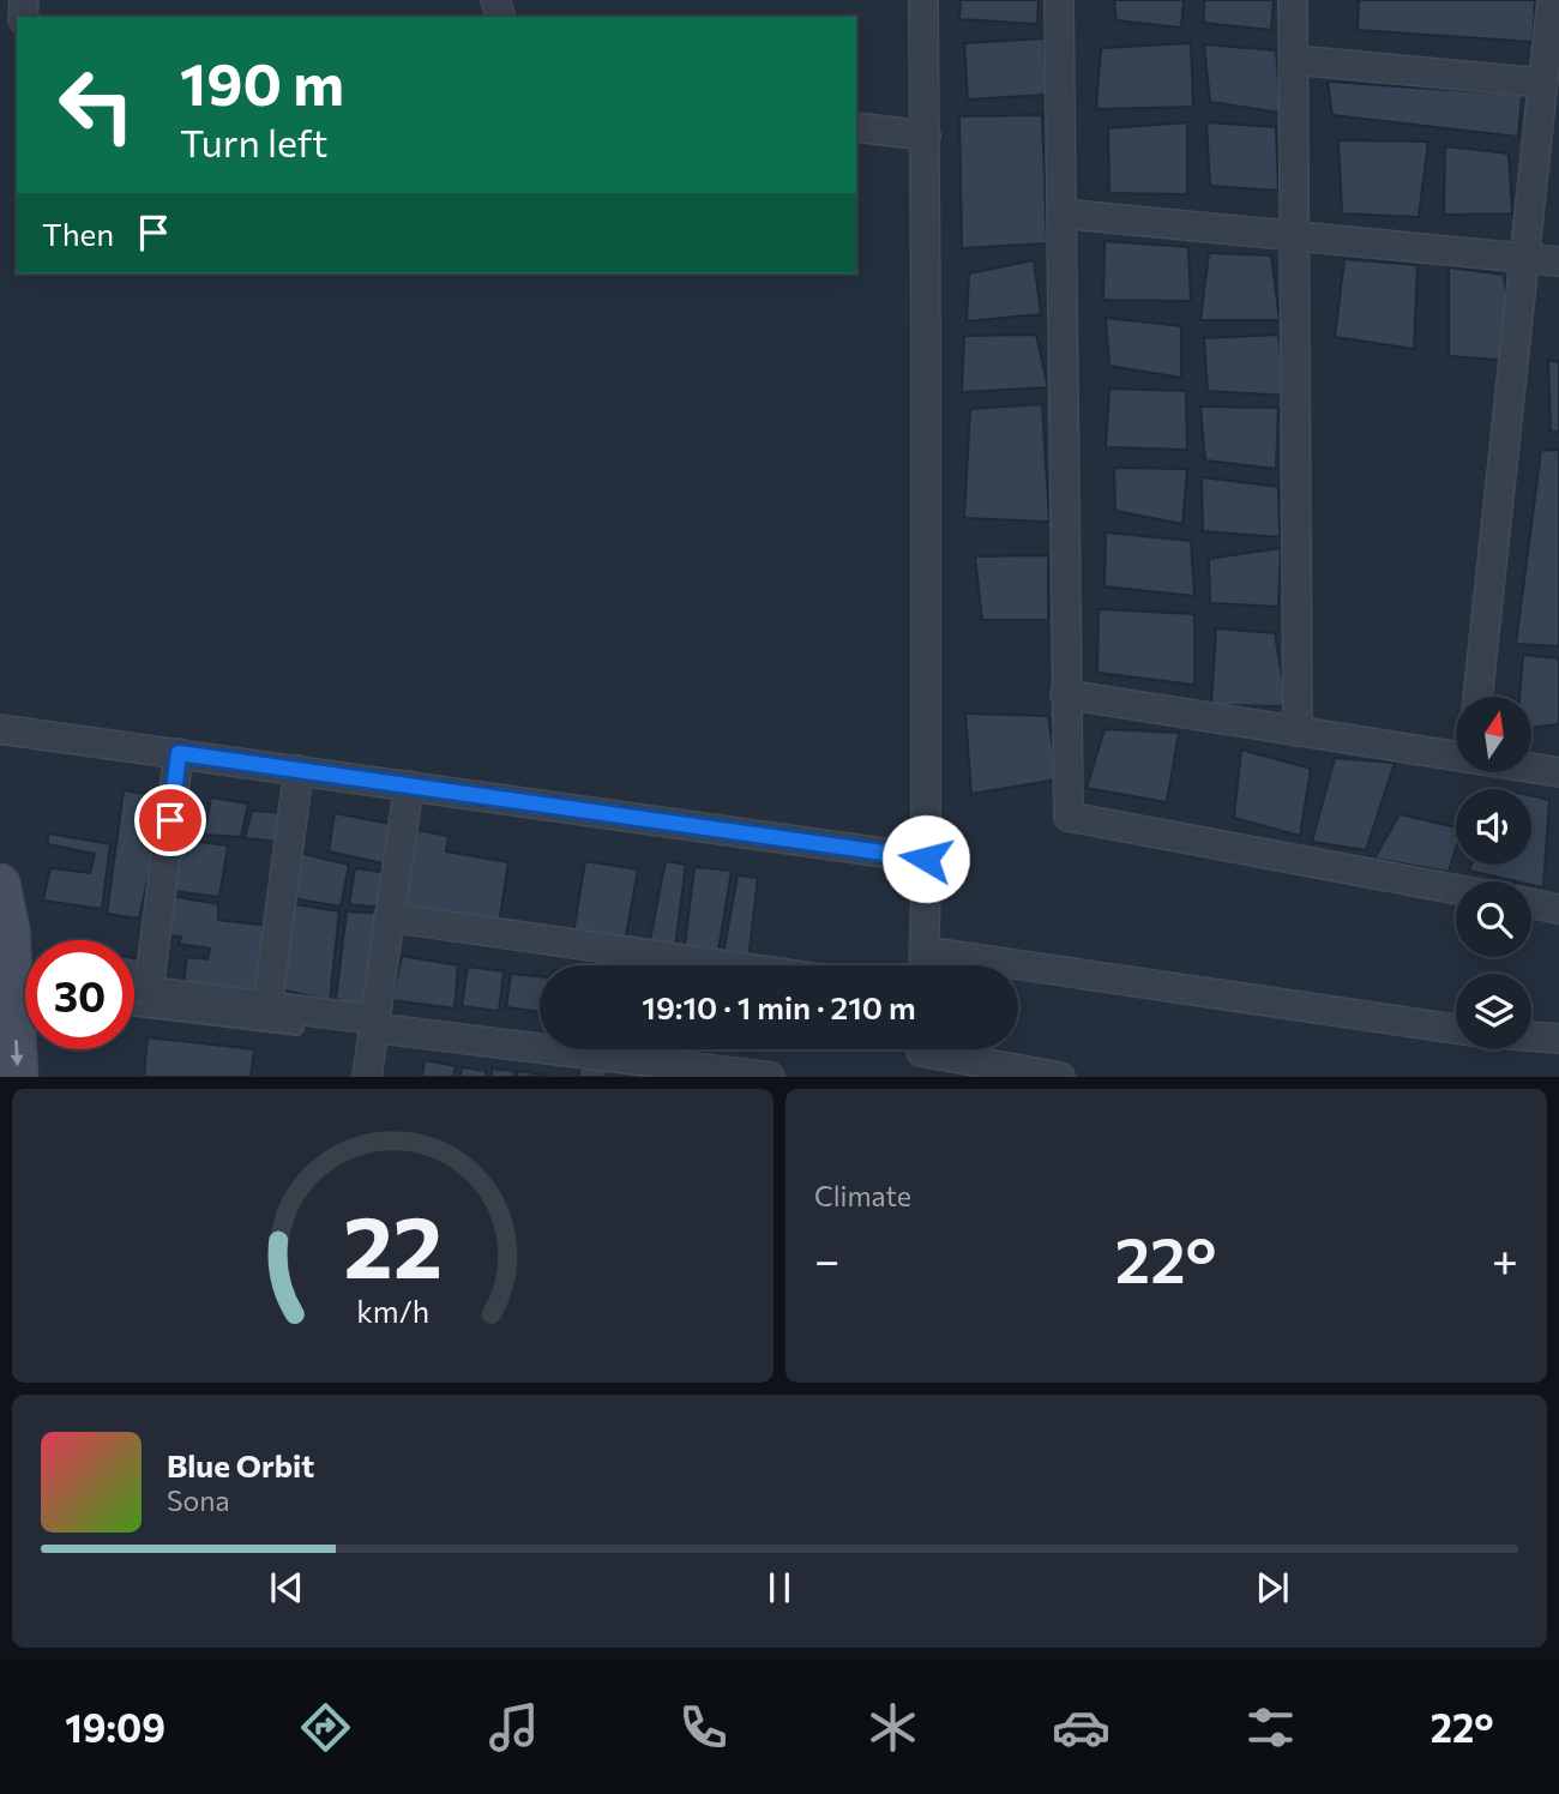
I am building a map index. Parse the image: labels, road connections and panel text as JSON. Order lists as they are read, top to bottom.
{
  "north": "top",
  "page": {
    "turn": ["190 m", "Turn left"],
    "then": "Then",
    "limit": "30",
    "trip": "19:10 · 1 min · 210 m",
    "tile": "Climate",
    "heat": ["−", "22°", "+"],
    "song": ["Blue Orbit", "Sona"],
    "tabs": ["19:09", "22°"],
    "gauge": ["22", "km/h"]
  }
}
